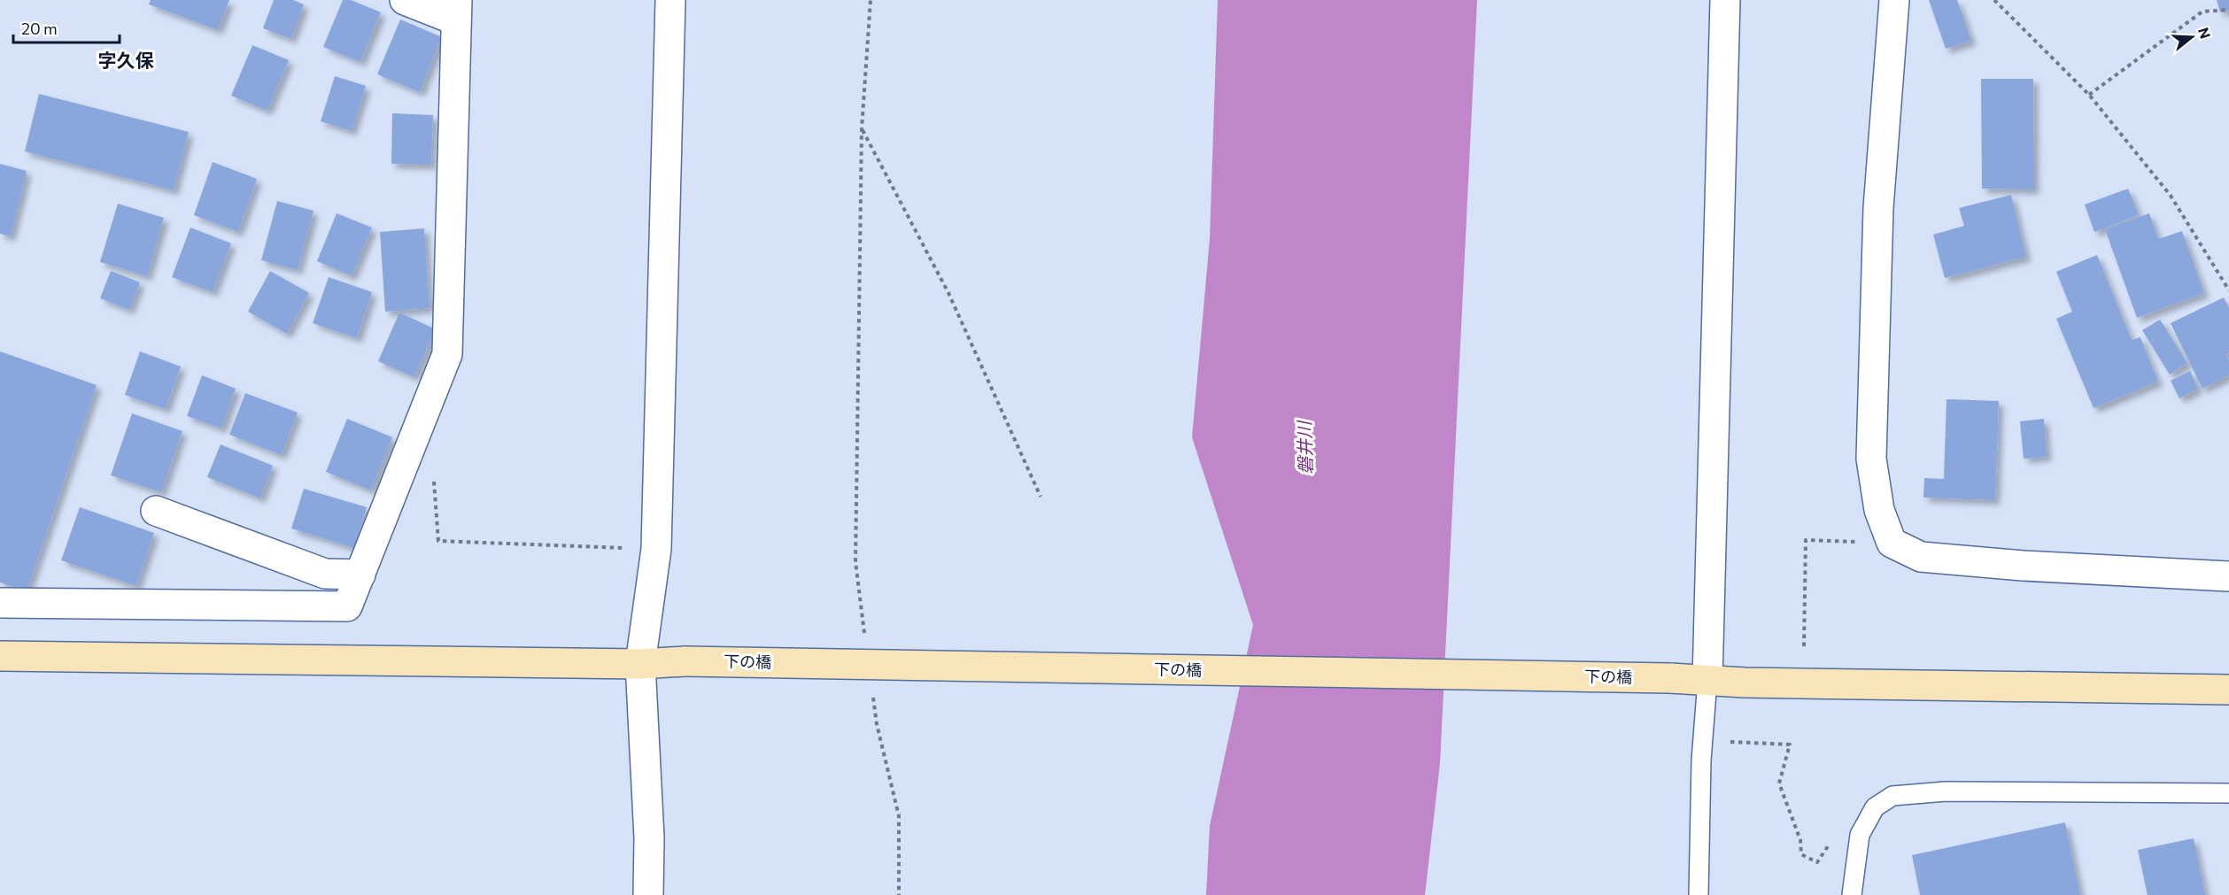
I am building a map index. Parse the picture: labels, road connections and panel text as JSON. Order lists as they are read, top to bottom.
{
  "streets": {
    "street": ["下の橋"]
  },
  "districts": ["字久保"],
  "water": ["磐井川"],
  "scale_bar": "20 m",
  "north": "right"
}
